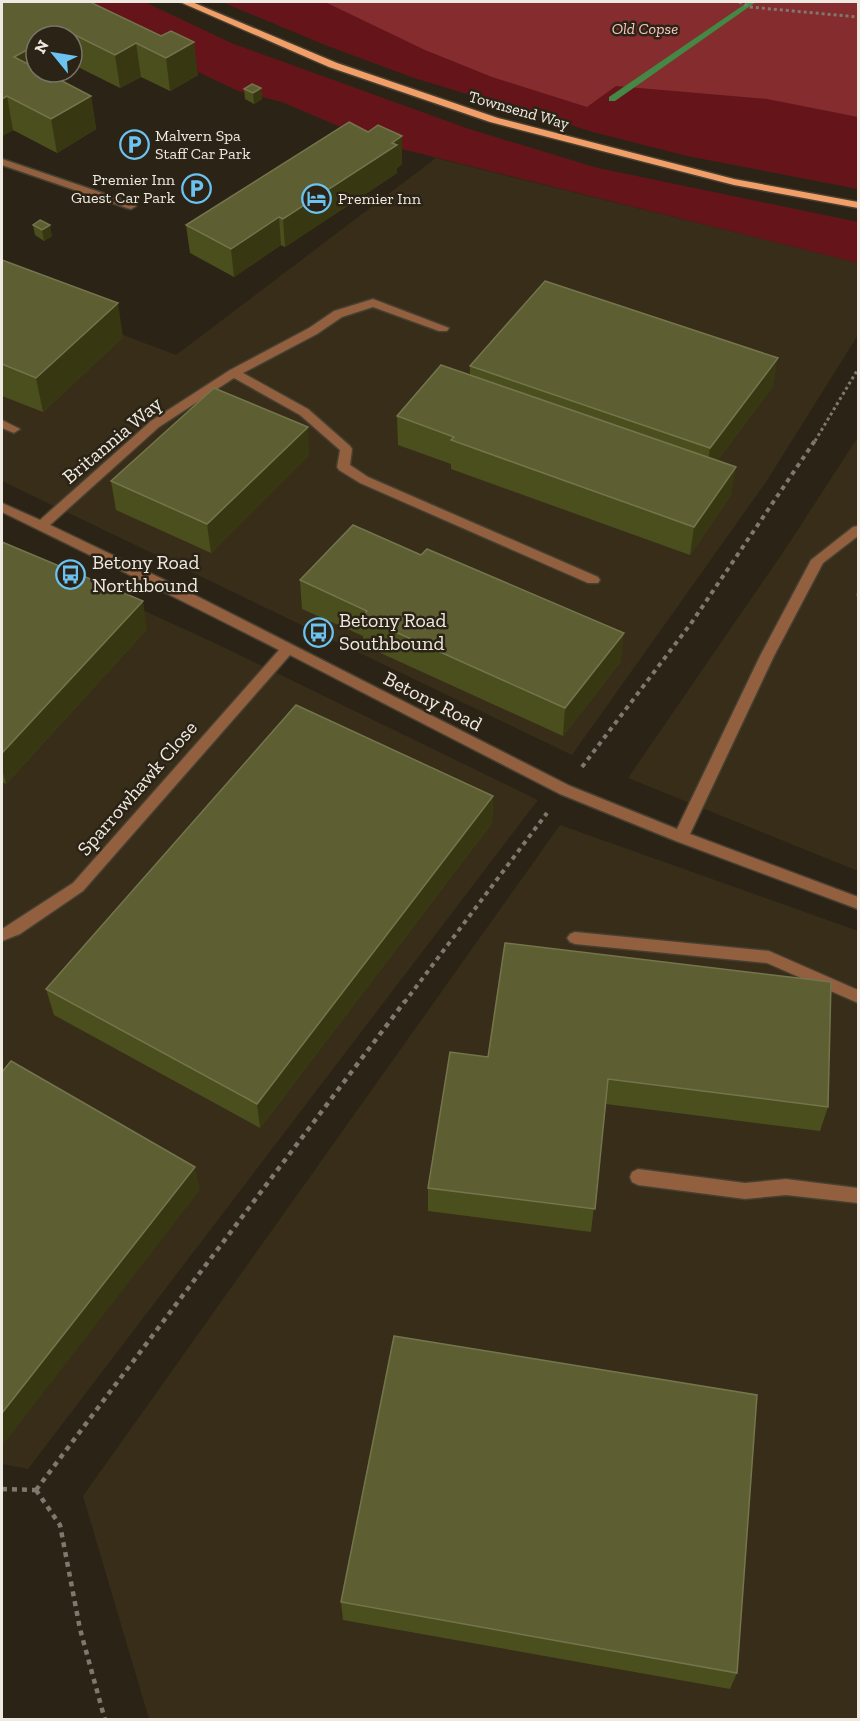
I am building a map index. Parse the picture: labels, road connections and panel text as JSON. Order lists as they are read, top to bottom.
{
  "streets": {
    "main road": ["Townsend Way"],
    "street": ["Britannia Way", "Betony Road", "Sparrowhawk Close"]
  },
  "crossings": [
    ["Britannia Way", "Betony Road"],
    ["Betony Road", "Sparrowhawk Close"]
  ],
  "parks": ["Old Copse"],
  "places": {
    "parking": ["Malvern Spa Staff Car Park", "Premier Inn Guest Car Park"],
    "hotel": ["Premier Inn"],
    "bus stop": ["Betony Road Northbound", "Betony Road Southbound"]
  },
  "north": "top left"
}
